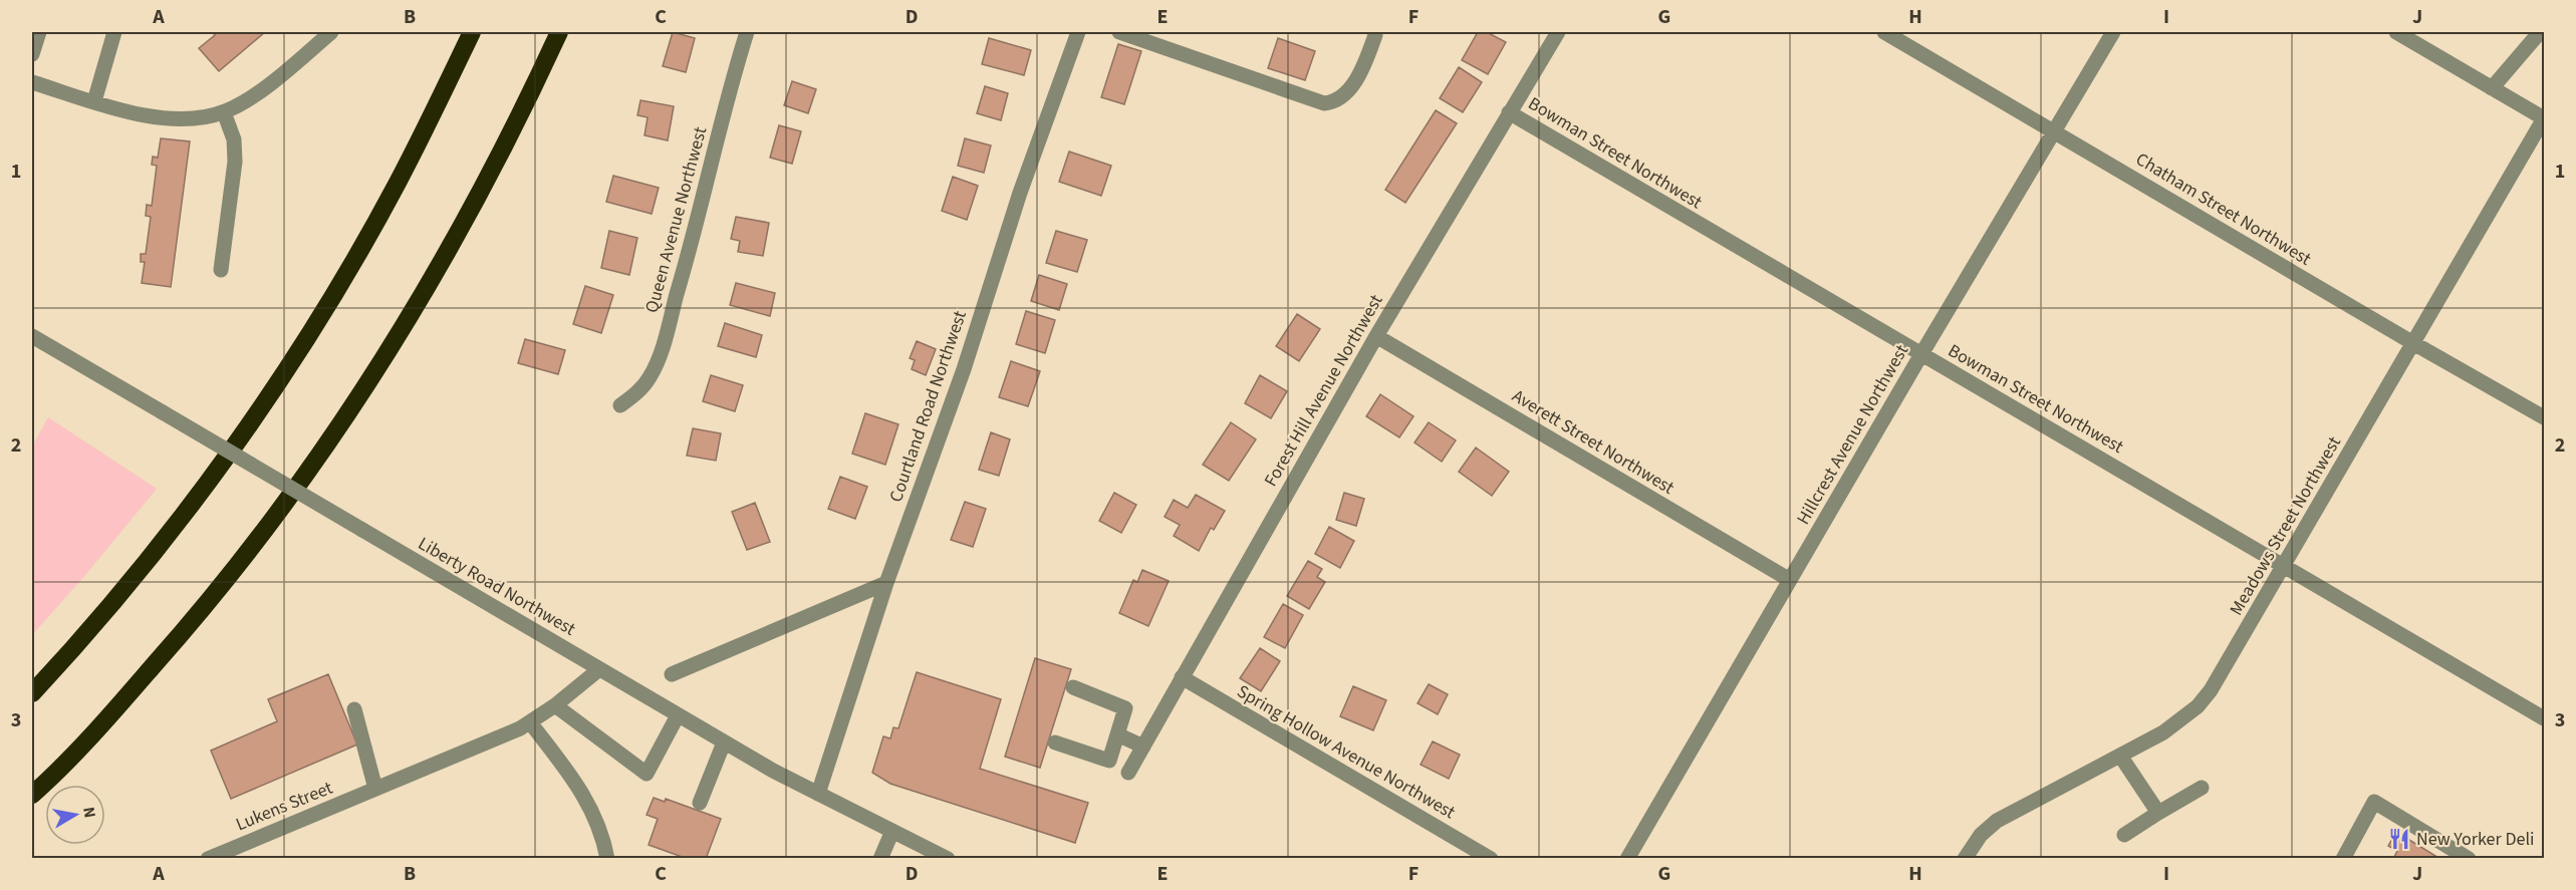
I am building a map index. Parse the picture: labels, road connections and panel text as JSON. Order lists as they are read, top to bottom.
{
  "streets": {
    "street": [
      "Bowman Street Northwest",
      "Chatham Street Northwest",
      "Queen Avenue Northwest",
      "Forest Hill Avenue Northwest",
      "Courtland Road Northwest",
      "Hillcrest Avenue Northwest",
      "Averett Street Northwest",
      "Meadows Street Northwest",
      "Liberty Road Northwest",
      "Spring Hollow Avenue Northwest",
      "Lukens Street"
    ]
  },
  "crossings": [
    ["Bowman Street Northwest", "Forest Hill Avenue Northwest"],
    ["Bowman Street Northwest", "Hillcrest Avenue Northwest"],
    ["Bowman Street Northwest", "Meadows Street Northwest"],
    ["Chatham Street Northwest", "Hillcrest Avenue Northwest"],
    ["Chatham Street Northwest", "Meadows Street Northwest"],
    ["Forest Hill Avenue Northwest", "Averett Street Northwest"],
    ["Forest Hill Avenue Northwest", "Spring Hollow Avenue Northwest"],
    ["Courtland Road Northwest", "Liberty Road Northwest"],
    ["Hillcrest Avenue Northwest", "Averett Street Northwest"],
    ["Liberty Road Northwest", "Lukens Street"]
  ],
  "places": {
    "restaurant": ["New Yorker Deli"]
  },
  "north": "right",
  "grid": {
    "columns": [
      "A",
      "B",
      "C",
      "D",
      "E",
      "F",
      "G",
      "H",
      "I",
      "J"
    ],
    "rows": ["1", "2", "3"]
  }
}
